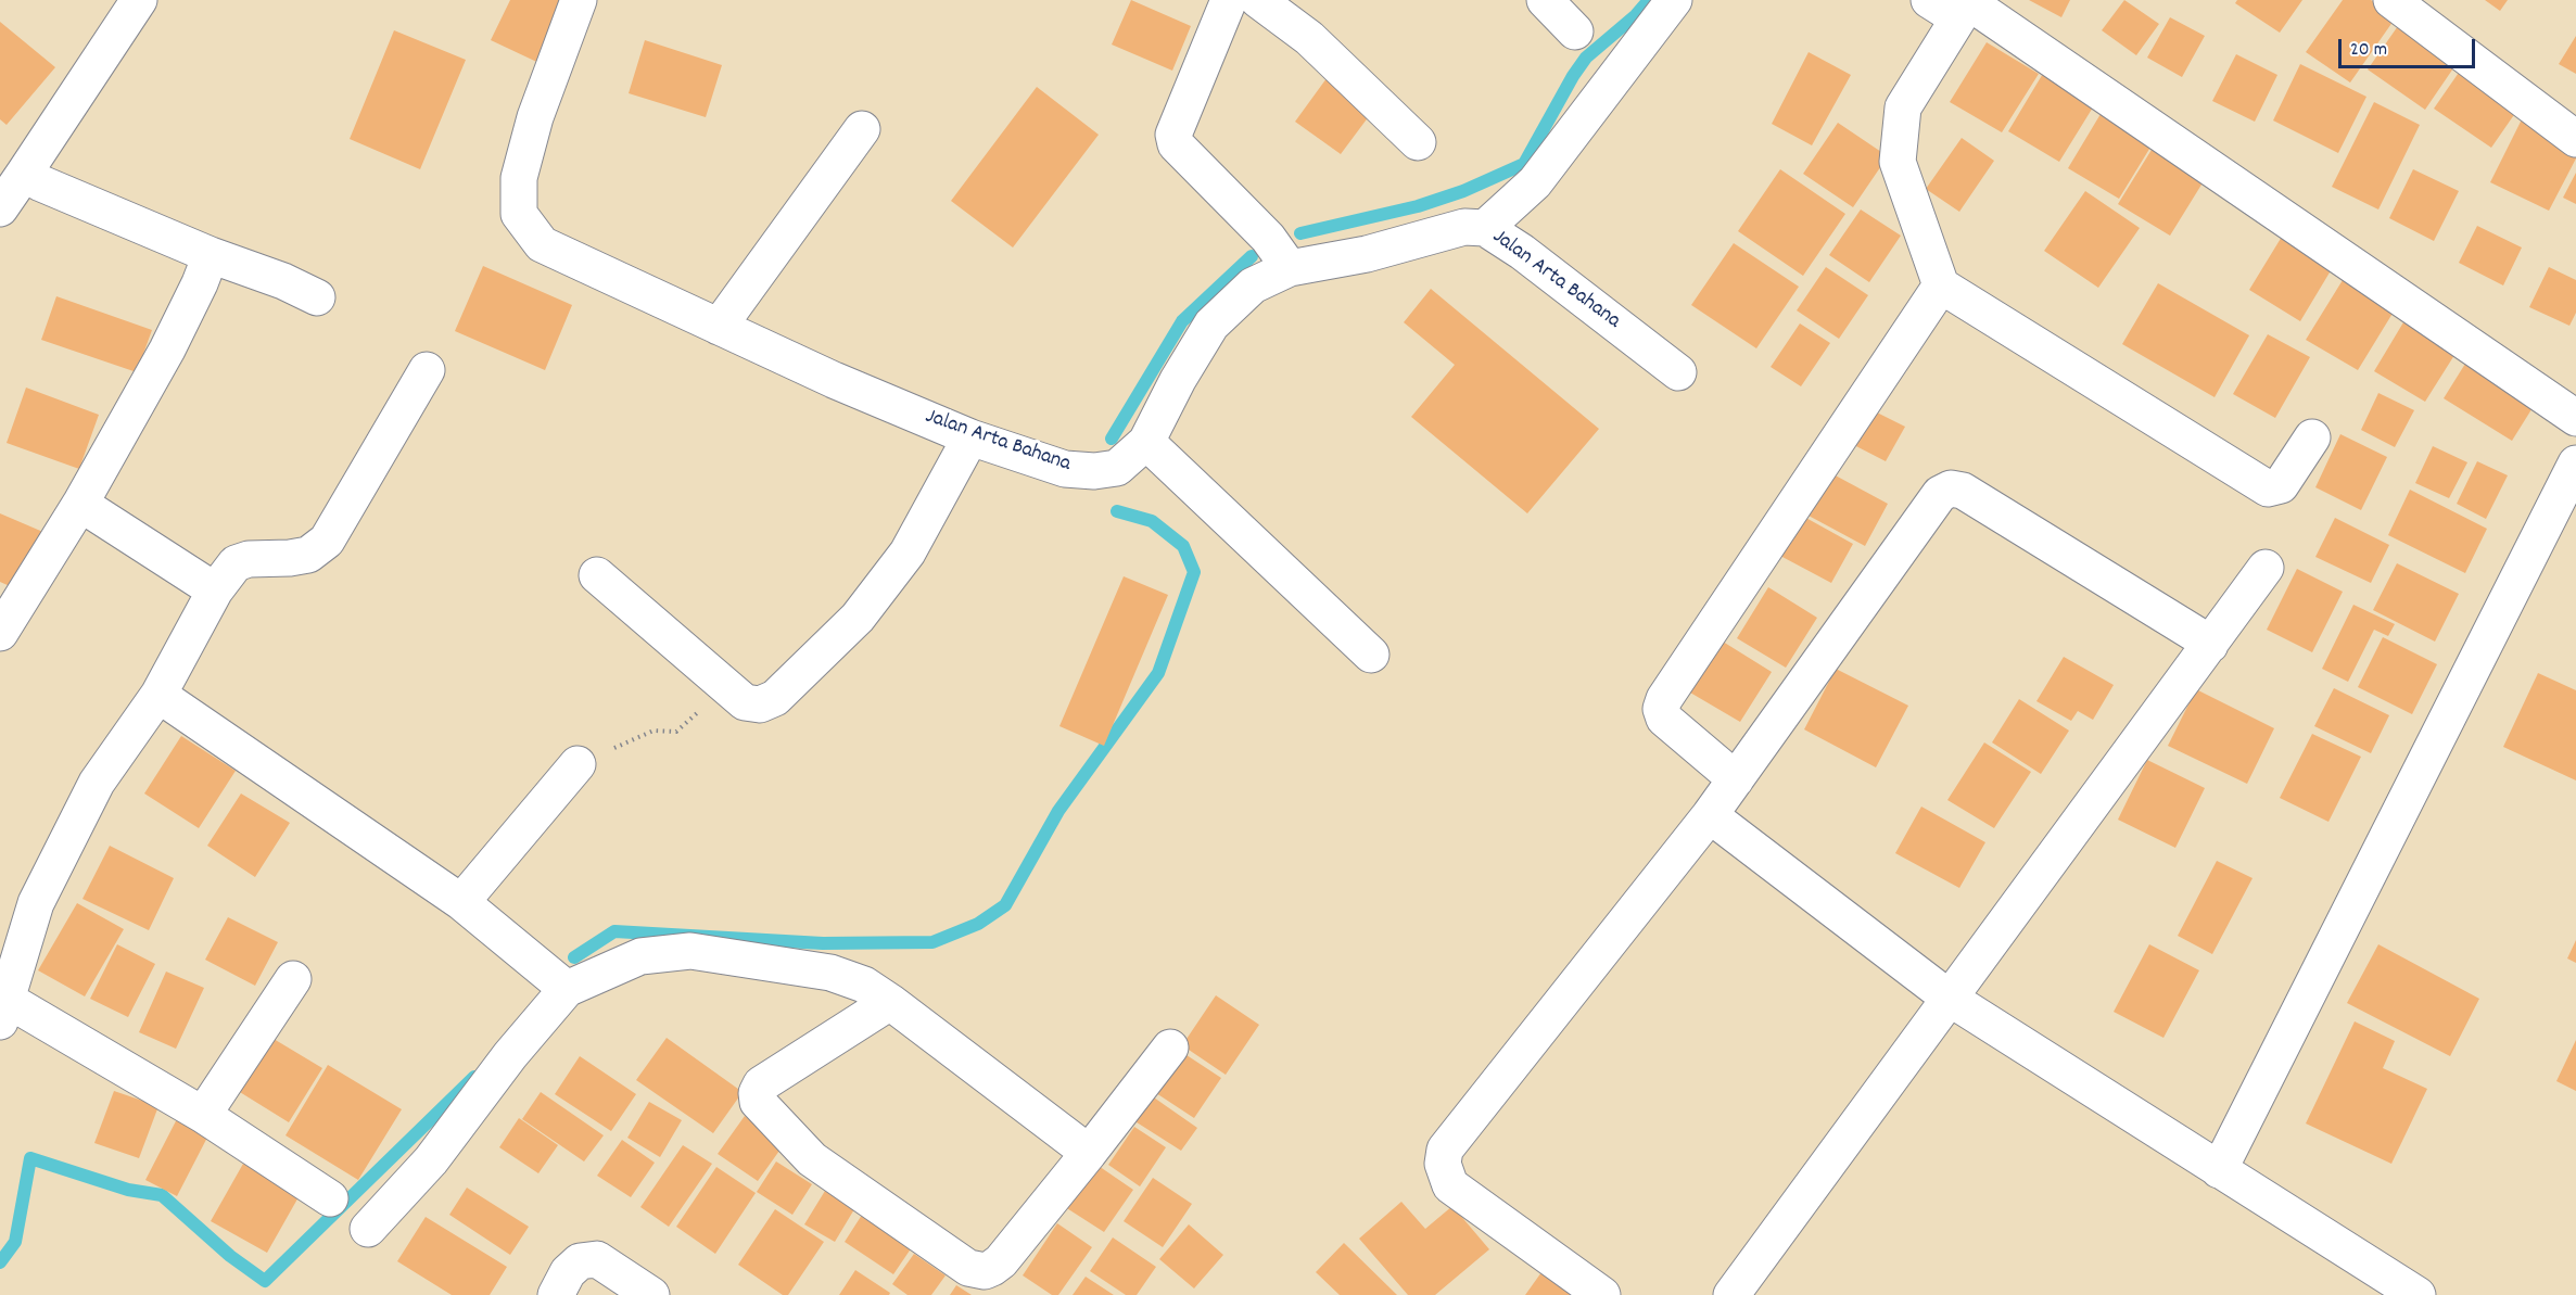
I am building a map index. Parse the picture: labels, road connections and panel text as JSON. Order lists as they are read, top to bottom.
{
  "streets": {
    "street": ["Jalan Arta Bahana"]
  },
  "scale_bar": "20 m"
}
